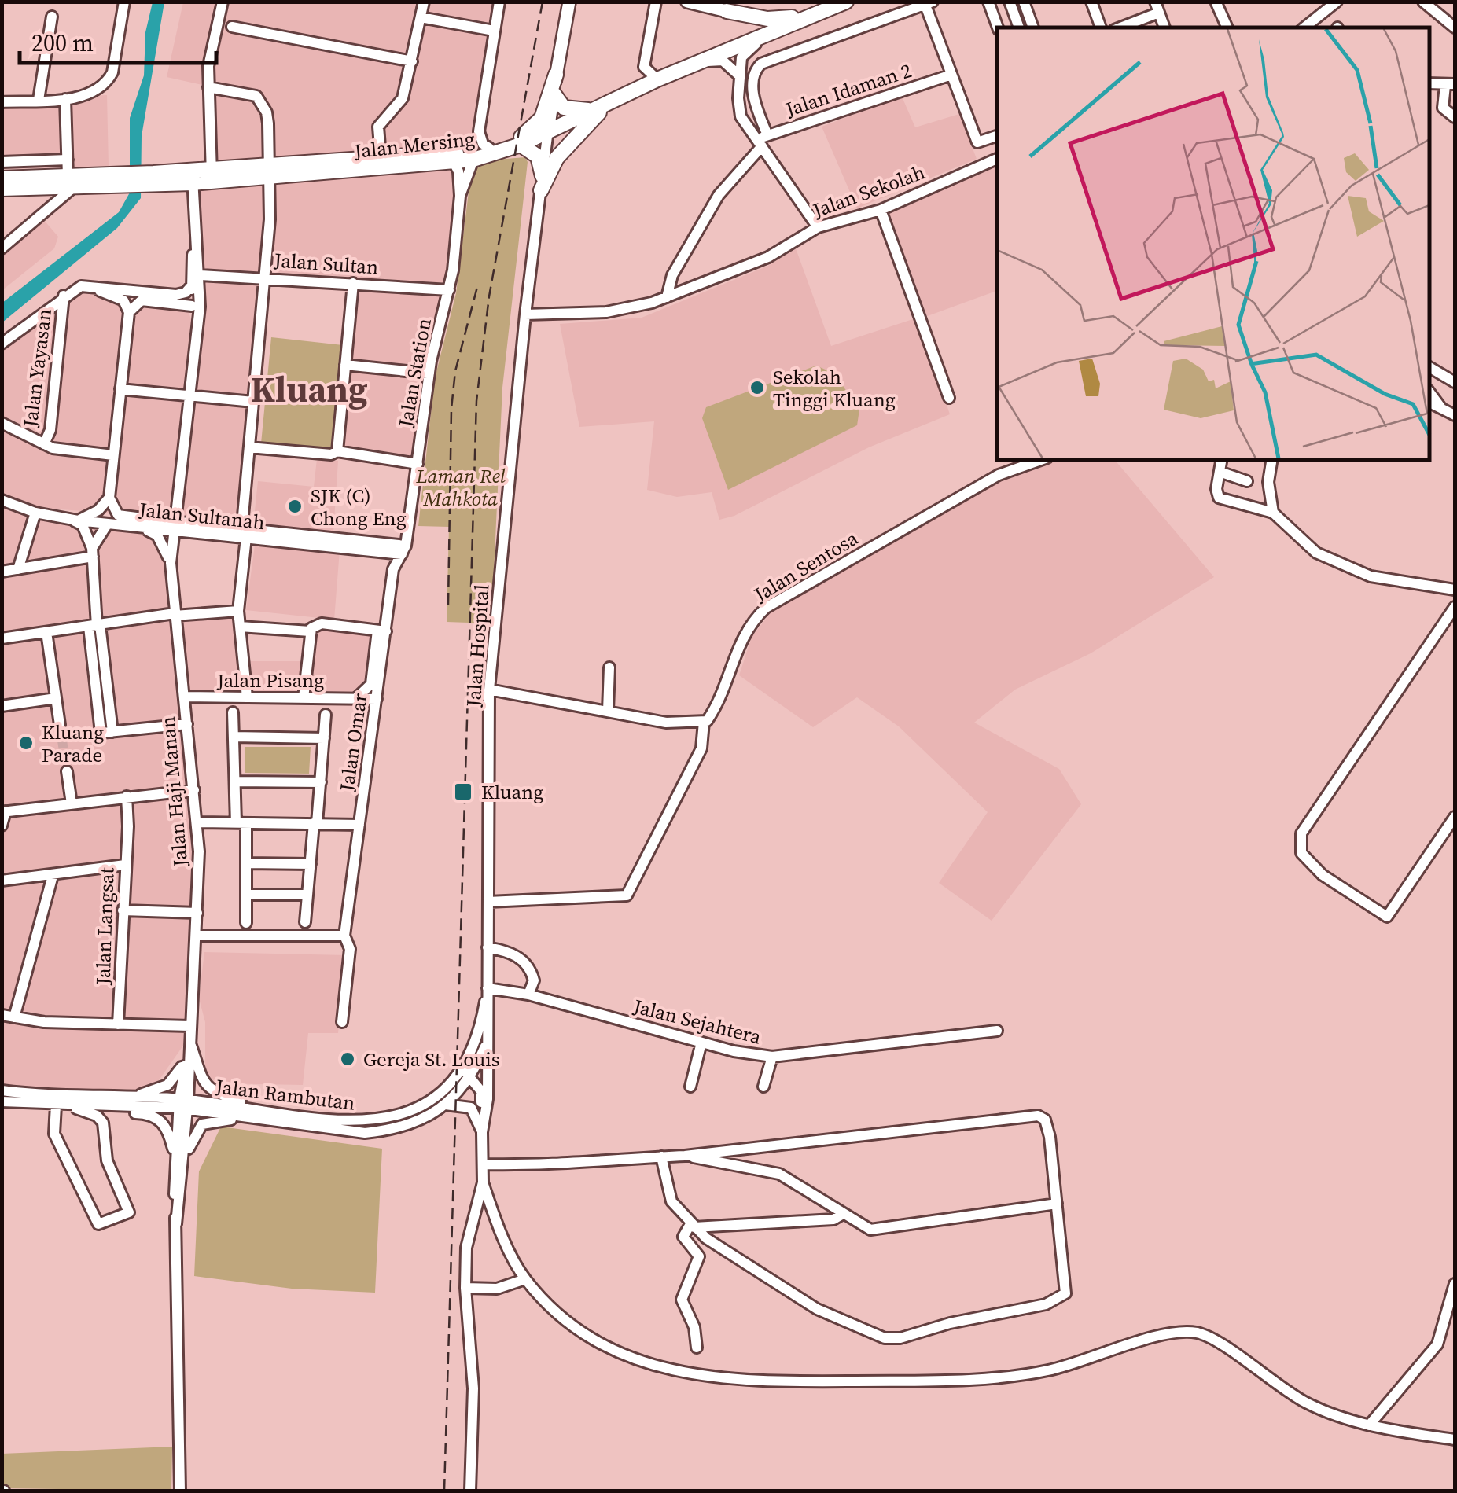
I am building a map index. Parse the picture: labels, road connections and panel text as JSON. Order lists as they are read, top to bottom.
{
  "streets": {
    "highway": ["Jalan Mersing"],
    "street": [
      "Jalan Idaman 2",
      "Jalan Sekolah",
      "Jalan Sultan",
      "Jalan Yayasan",
      "Jalan Station",
      "Jalan Sultanah",
      "Jalan Sentosa",
      "Jalan Hospital",
      "Jalan Pisang",
      "Jalan Omar",
      "Jalan Haji Manan",
      "Jalan Langsat",
      "Jalan Sejahtera",
      "Jalan Rambutan"
    ]
  },
  "crossings": [
    ["Jalan Mersing", "Jalan Station"],
    ["Jalan Mersing", "Jalan Hospital"],
    ["Jalan Sekolah", "Jalan Hospital"],
    ["Jalan Sultan", "Jalan Station"],
    ["Jalan Sultan", "Jalan Haji Manan"],
    ["Jalan Station", "Jalan Sultanah"],
    ["Jalan Station", "Jalan Omar"],
    ["Jalan Sultanah", "Jalan Omar"],
    ["Jalan Sultanah", "Jalan Haji Manan"],
    ["Jalan Sentosa", "Jalan Hospital"],
    ["Jalan Hospital", "Jalan Sejahtera"],
    ["Jalan Hospital", "Jalan Rambutan"],
    ["Jalan Pisang", "Jalan Omar"],
    ["Jalan Pisang", "Jalan Haji Manan"],
    ["Jalan Haji Manan", "Jalan Rambutan"],
    ["Jalan Sejahtera", "Jalan Rambutan"]
  ],
  "districts": ["Kluang"],
  "parks": ["Laman Rel Mahkota"],
  "places": {
    "other": [
      "Sekolah Tinggi Kluang",
      "SJK (C) Chong Eng",
      "Kluang Parade",
      "Gereja St. Louis"
    ],
    "transit": ["Kluang"]
  },
  "scale_bar": "200 m"
}
